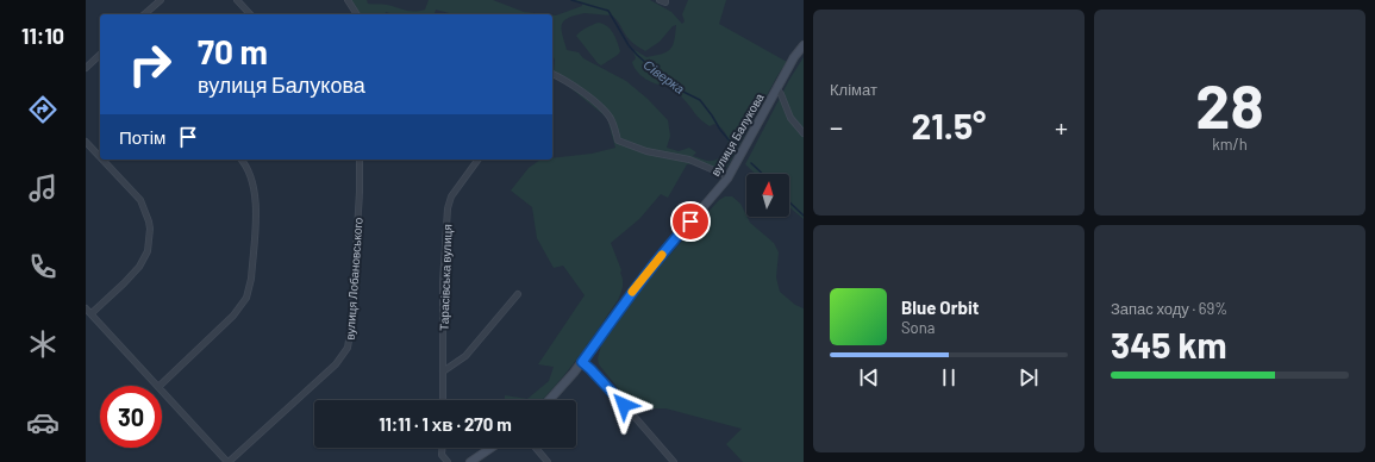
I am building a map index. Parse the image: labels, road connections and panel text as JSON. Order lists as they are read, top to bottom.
{
  "streets": {
    "main road": ["вулиця Балукова"],
    "street": ["Тарасівська вулиця", "вулиця Лобановського"]
  },
  "water": ["Сіверка"],
  "north": "top",
  "page": {
    "tabs": "11:10",
    "tile": [
      "Клімат",
      ["28", "km/h"],
      ["Запас ходу · 69%", "345 km"]
    ],
    "turn": ["70 m", "вулиця Балукова"],
    "heat": ["−", "21.5°", "+"],
    "then": "Потім",
    "song": ["Blue Orbit", "Sona"],
    "limit": "30",
    "trip": "11:11 · 1 хв · 270 m"
  }
}
